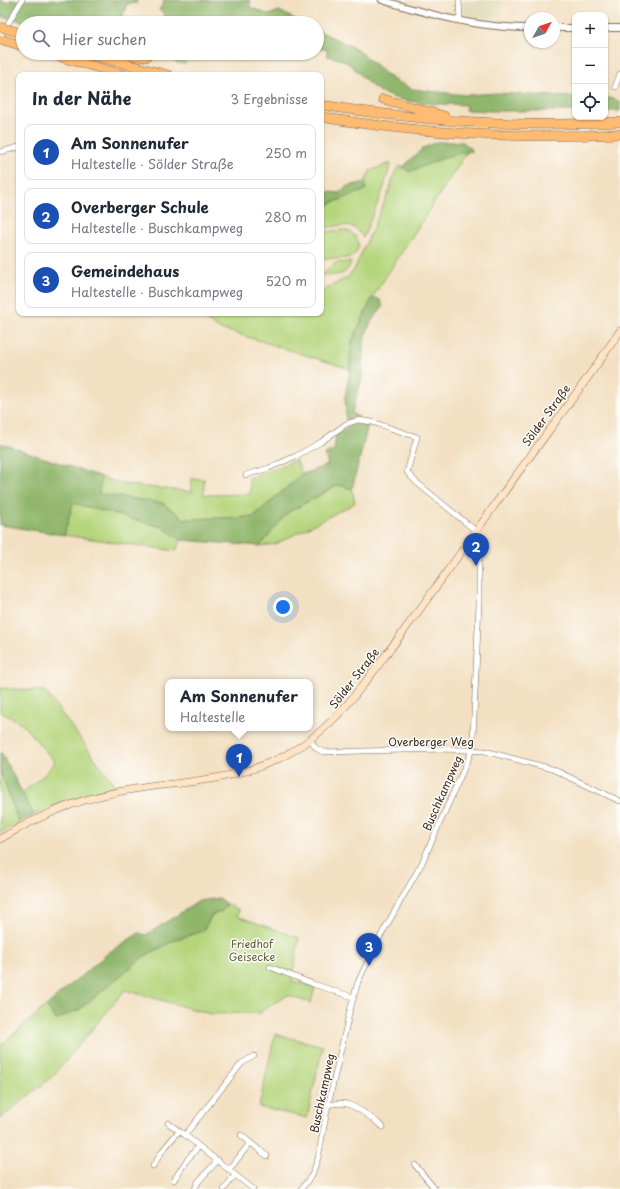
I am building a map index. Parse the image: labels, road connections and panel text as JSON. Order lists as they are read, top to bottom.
{
  "streets": {
    "main road": ["Sölder Straße"],
    "street": ["Overberger Weg", "Buschkampweg"]
  },
  "crossings": [
    ["Sölder Straße", "Overberger Weg"],
    ["Sölder Straße", "Buschkampweg"],
    ["Overberger Weg", "Buschkampweg"]
  ],
  "parks": ["Friedhof Geisecke"],
  "north": "top right",
  "page": {
    "map_buttons": ["+", "−"],
    "search": "Hier suchen",
    "heading": ["In der Nähe", "3 Ergebnisse"],
    "list": [
      {
        "mark": "1",
        "name": "Am Sonnenufer",
        "note": "Haltestelle · Sölder Straße",
        "value": "250 m"
      },
      {
        "mark": "2",
        "name": "Overberger Schule",
        "note": "Haltestelle · Buschkampweg",
        "value": "280 m"
      },
      {
        "mark": "3",
        "name": "Gemeindehaus",
        "note": "Haltestelle · Buschkampweg",
        "value": "520 m"
      }
    ],
    "pins": ["2", "1", "3"],
    "popup": ["Am Sonnenufer", "Haltestelle"]
  }
}
